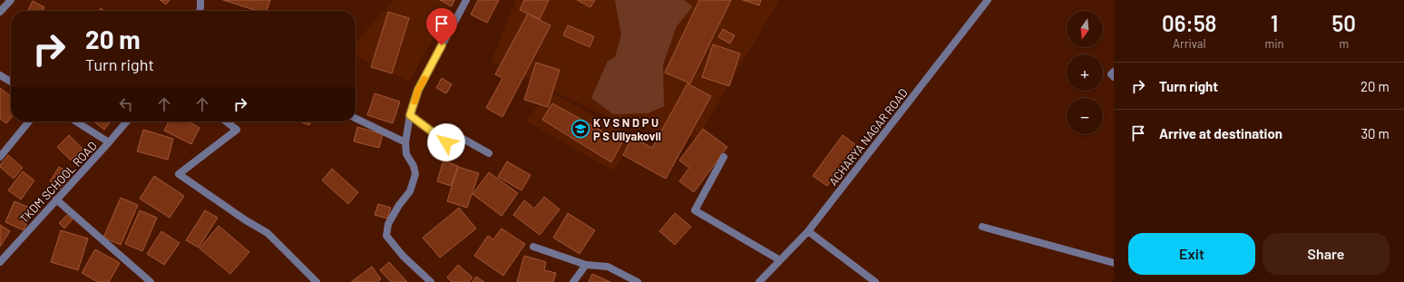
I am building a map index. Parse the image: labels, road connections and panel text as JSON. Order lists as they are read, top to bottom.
{
  "streets": {
    "street": ["ACHARYA NAGAR ROAD", "TKDM SCHOOL ROAD"]
  },
  "places": {
    "school or university": ["K V S N D P U P S Uliyakovil"]
  },
  "north": "bottom",
  "page": {
    "eta": [
      "06:58",
      "Arrival",
      "1",
      "min",
      "50",
      "m"
    ],
    "map_buttons": ["+", "−"],
    "turn": ["20 m", "Turn right"],
    "list": [
      {
        "name": "Turn right",
        "value": "20 m"
      },
      {
        "name": "Arrive at destination",
        "value": "30 m"
      }
    ],
    "buttons": ["Exit", "Share"]
  }
}
